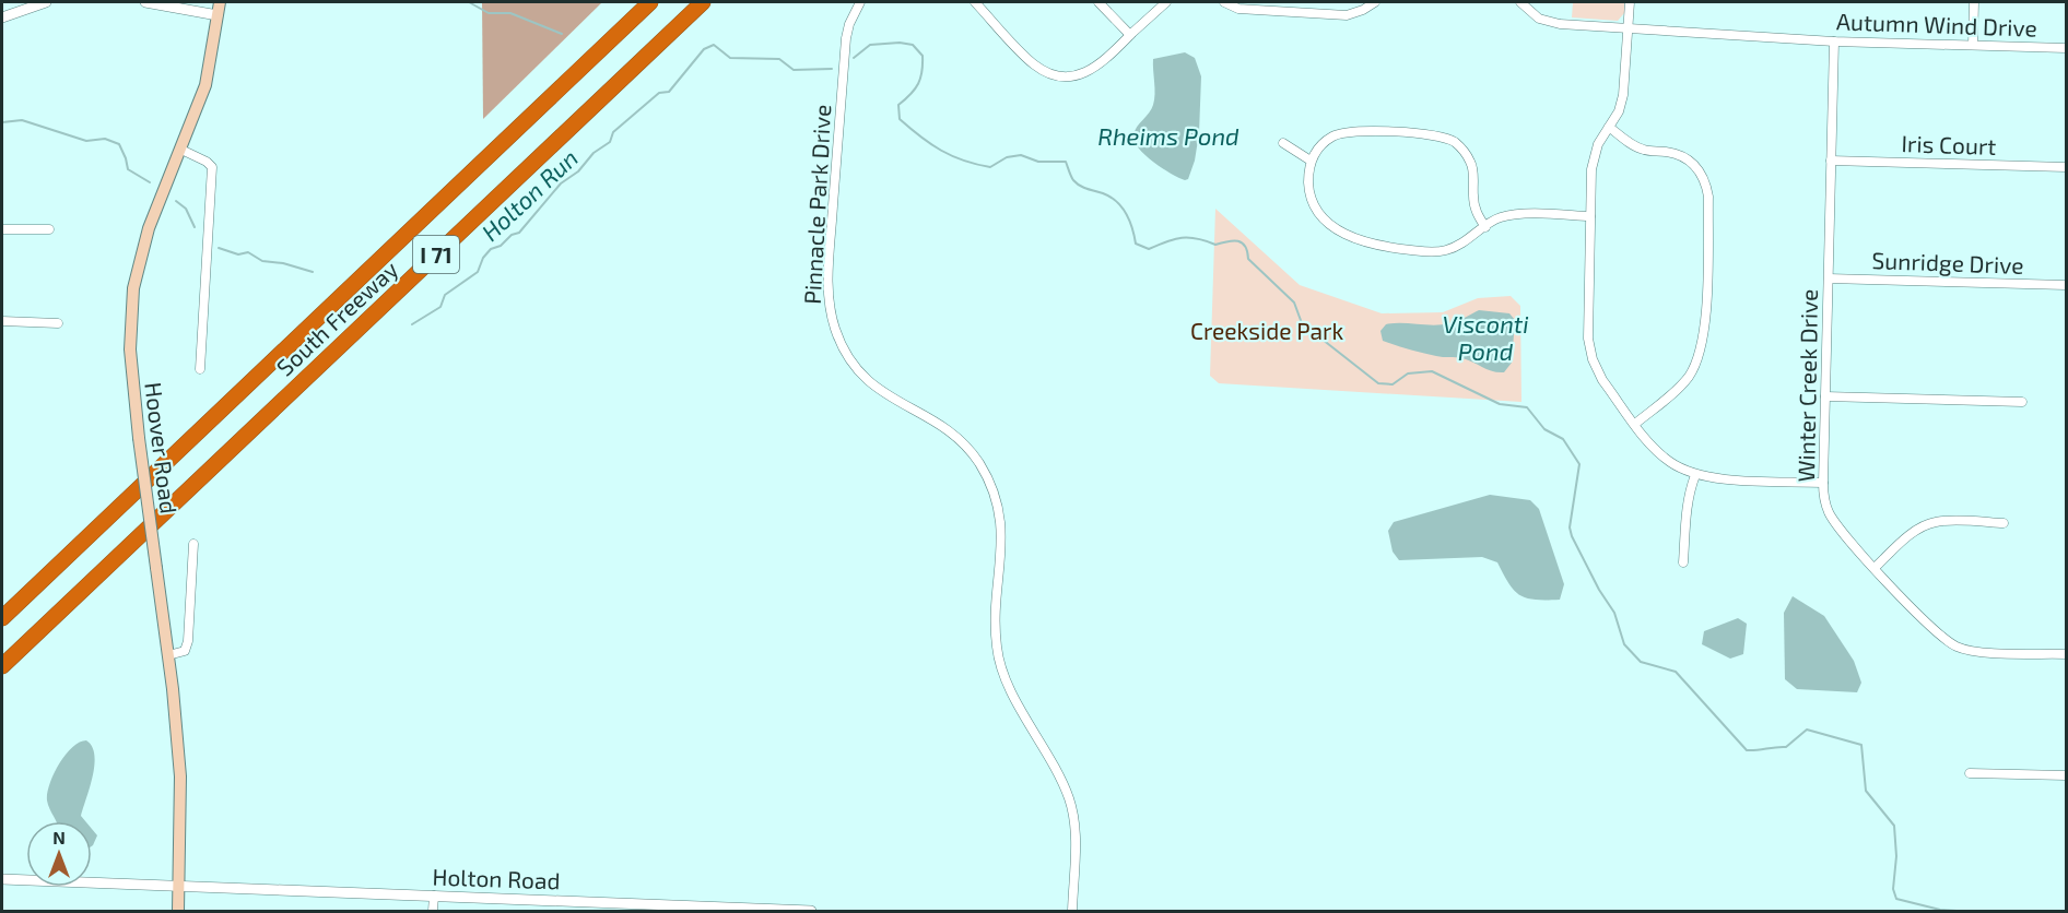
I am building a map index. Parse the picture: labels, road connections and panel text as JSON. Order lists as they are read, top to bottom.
{
  "streets": {
    "highway": ["I 71", "South Freeway"],
    "main road": ["Hoover Road"],
    "street": [
      "Autumn Wind Drive",
      "Iris Court",
      "Pinnacle Park Drive",
      "Sunridge Drive",
      "Winter Creek Drive",
      "Holton Road"
    ]
  },
  "crossings": [
    ["Autumn Wind Drive", "Winter Creek Drive"],
    ["Iris Court", "Winter Creek Drive"],
    ["Sunridge Drive", "Winter Creek Drive"],
    ["Hoover Road", "Holton Road"]
  ],
  "water": ["Rheims Pond", "Holton Run", "Visconti Pond"],
  "parks": ["Creekside Park"],
  "north": "top"
}
